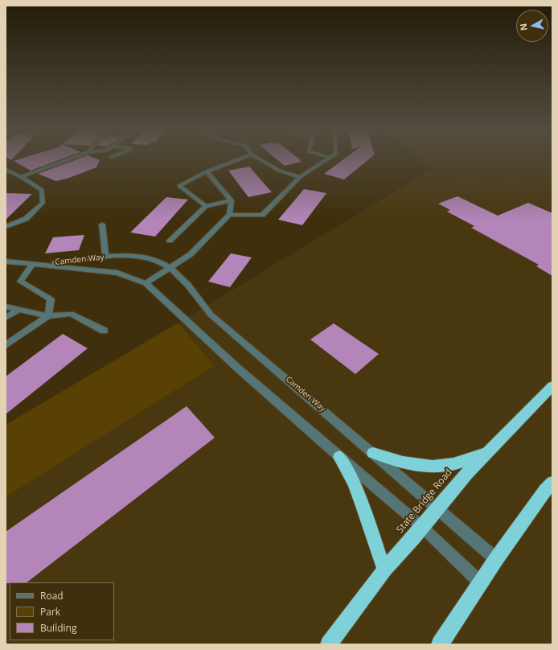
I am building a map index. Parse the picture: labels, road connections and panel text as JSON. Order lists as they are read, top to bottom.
{
  "streets": {
    "highway": ["State Bridge Road"],
    "street": ["Camden Way"]
  },
  "crossings": [
    ["Camden Way", "State Bridge Road"]
  ],
  "legend": ["Road", "Park", "Building"],
  "north": "left"
}
